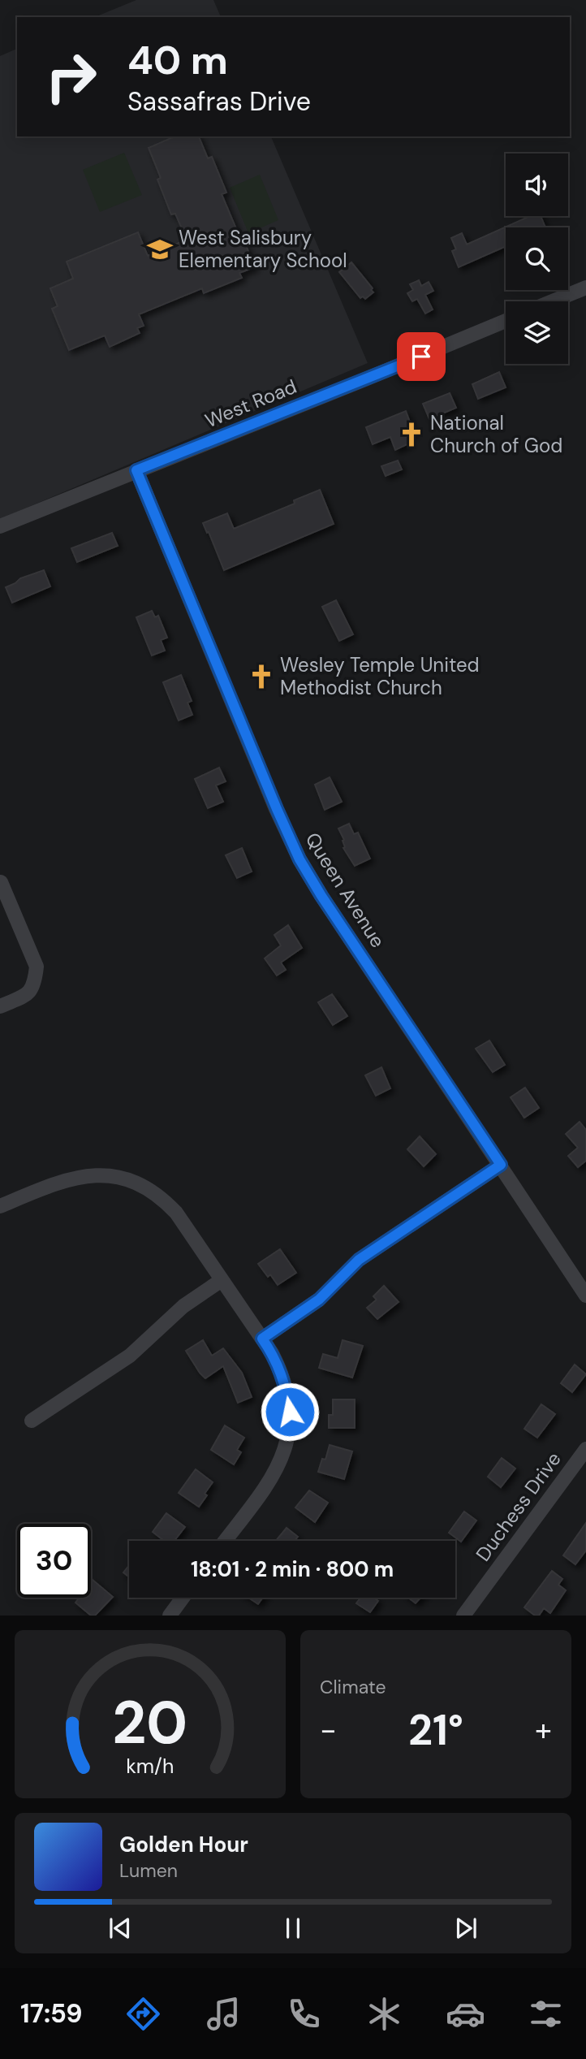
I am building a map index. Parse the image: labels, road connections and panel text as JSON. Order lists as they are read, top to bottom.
{
  "streets": {
    "street": ["West Road", "Queen Avenue", "Duchess Drive"]
  },
  "crossings": [
    ["West Road", "Queen Avenue"]
  ],
  "places": {
    "school or university": ["West Salisbury Elementary School"],
    "church": ["National Church of God", "Wesley Temple United Methodist Church"]
  },
  "page": {
    "turn": ["40 m", "Sassafras Drive"],
    "limit": "30",
    "trip": "18:01 · 2 min · 800 m",
    "tile": "Climate",
    "heat": ["−", "21°", "+"],
    "song": ["Golden Hour", "Lumen"],
    "tabs": "17:59",
    "gauge": ["20", "km/h"]
  }
}
